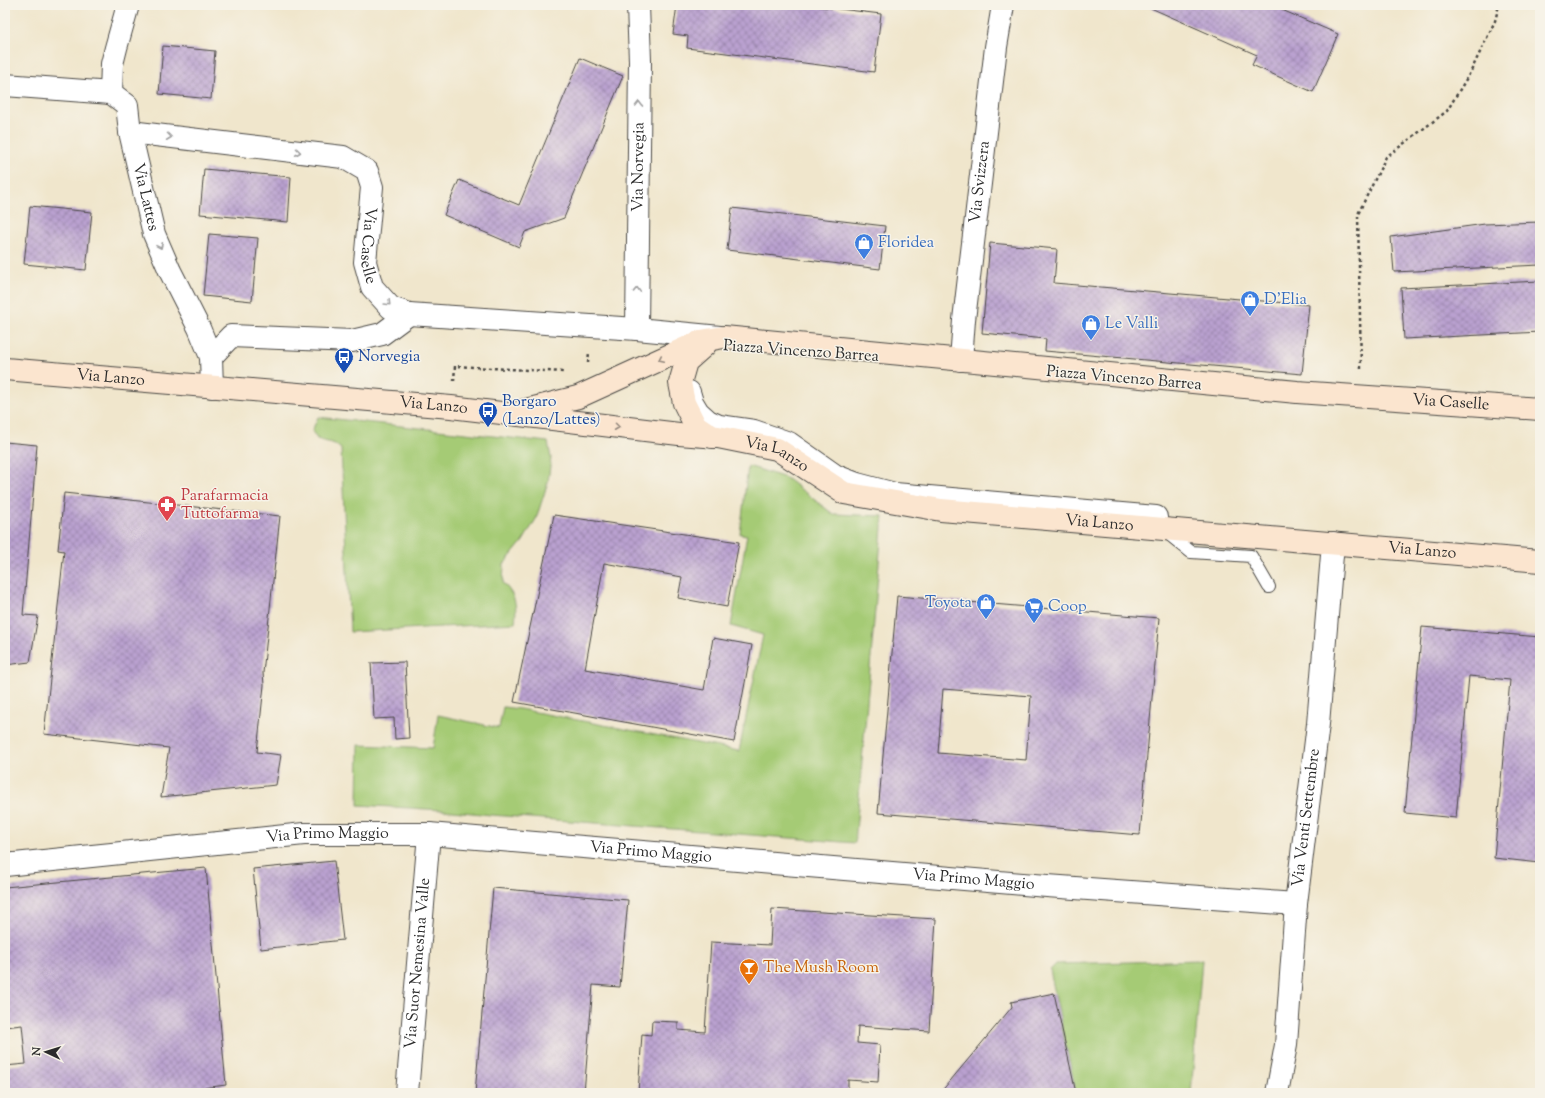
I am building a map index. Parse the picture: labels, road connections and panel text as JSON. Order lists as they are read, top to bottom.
{
  "streets": {
    "street": [
      "Via Norvegia",
      "Via Svizzera",
      "Via Lattes",
      "Via Caselle",
      "Piazza Vincenzo Barrea",
      "Via Lanzo",
      "Via Venti Settembre",
      "Via Primo Maggio",
      "Via Suor Nemesina Valle"
    ]
  },
  "crossings": [
    ["Via Norvegia", "Via Caselle"],
    ["Via Lattes", "Via Caselle"],
    ["Via Lattes", "Via Lanzo"],
    ["Via Lanzo", "Via Venti Settembre"],
    ["Via Venti Settembre", "Via Primo Maggio"],
    ["Via Primo Maggio", "Via Suor Nemesina Valle"]
  ],
  "one_way": ["Via Norvegia", "Via Lattes", "Via Caselle"],
  "places": {
    "shop": [
      "Floridea",
      "D'Elia",
      "Le Valli",
      "Toyota"
    ],
    "bus stop": ["Norvegia", "Borgaro (Lanzo/Lattes)"],
    "pharmacy": ["Parafarmacia Tuttofarma"],
    "supermarket": ["Coop"],
    "bar": ["The Mush Room"]
  },
  "north": "left"
}
